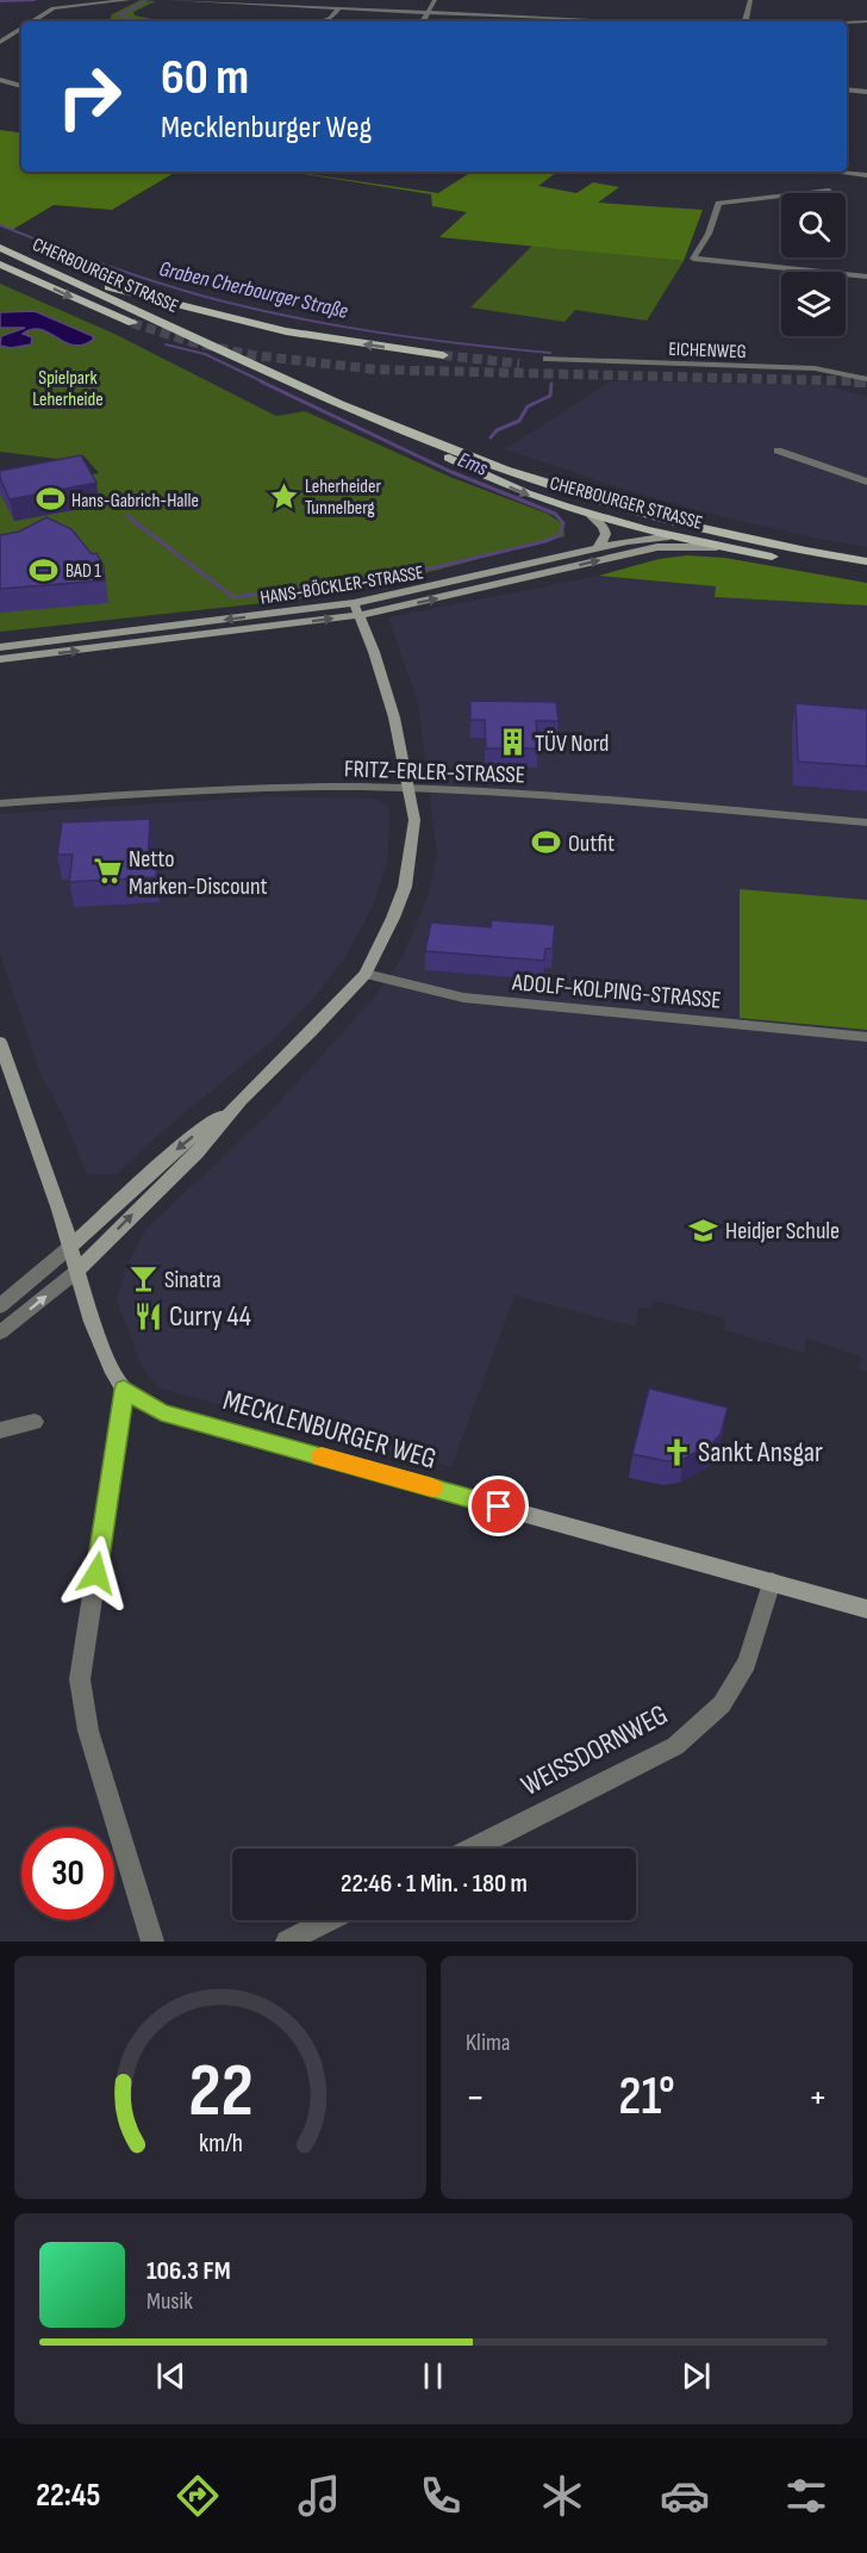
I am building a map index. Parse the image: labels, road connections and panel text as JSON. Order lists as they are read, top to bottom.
{
  "streets": {
    "main road": ["CHERBOURGER STRASSE"],
    "street": [
      "EICHENWEG",
      "HANS-BÖCKLER-STRASSE",
      "FRITZ-ERLER-STRASSE",
      "ADOLF-KOLPING-STRASSE",
      "MECKLENBURGER WEG",
      "WEISSDORNWEG"
    ]
  },
  "crossings": [
    ["CHERBOURGER STRASSE", "HANS-BÖCKLER-STRASSE"],
    ["MECKLENBURGER WEG", "WEISSDORNWEG"]
  ],
  "water": ["Graben Cherbourger Straße", "Ems"],
  "parks": ["Spielpark Leherheide"],
  "places": {
    "place": ["Leherheider Tunnelberg"],
    "sports": ["Hans-Gabrich-Halle", "BAD 1", "Outfit"],
    "building": ["TÜV Nord"],
    "supermarket": ["Netto Marken-Discount"],
    "school or university": ["Heidjer Schule"],
    "bar": ["Sinatra"],
    "restaurant": ["Curry 44"],
    "church": ["Sankt Ansgar"]
  },
  "page": {
    "turn": ["60 m", "Mecklenburger Weg"],
    "limit": "30",
    "trip": "22:46 · 1 Min. · 180 m",
    "tile": "Klima",
    "heat": ["−", "21°", "+"],
    "song": ["106.3 FM", "Musik"],
    "tabs": "22:45",
    "gauge": ["22", "km/h"]
  }
}
